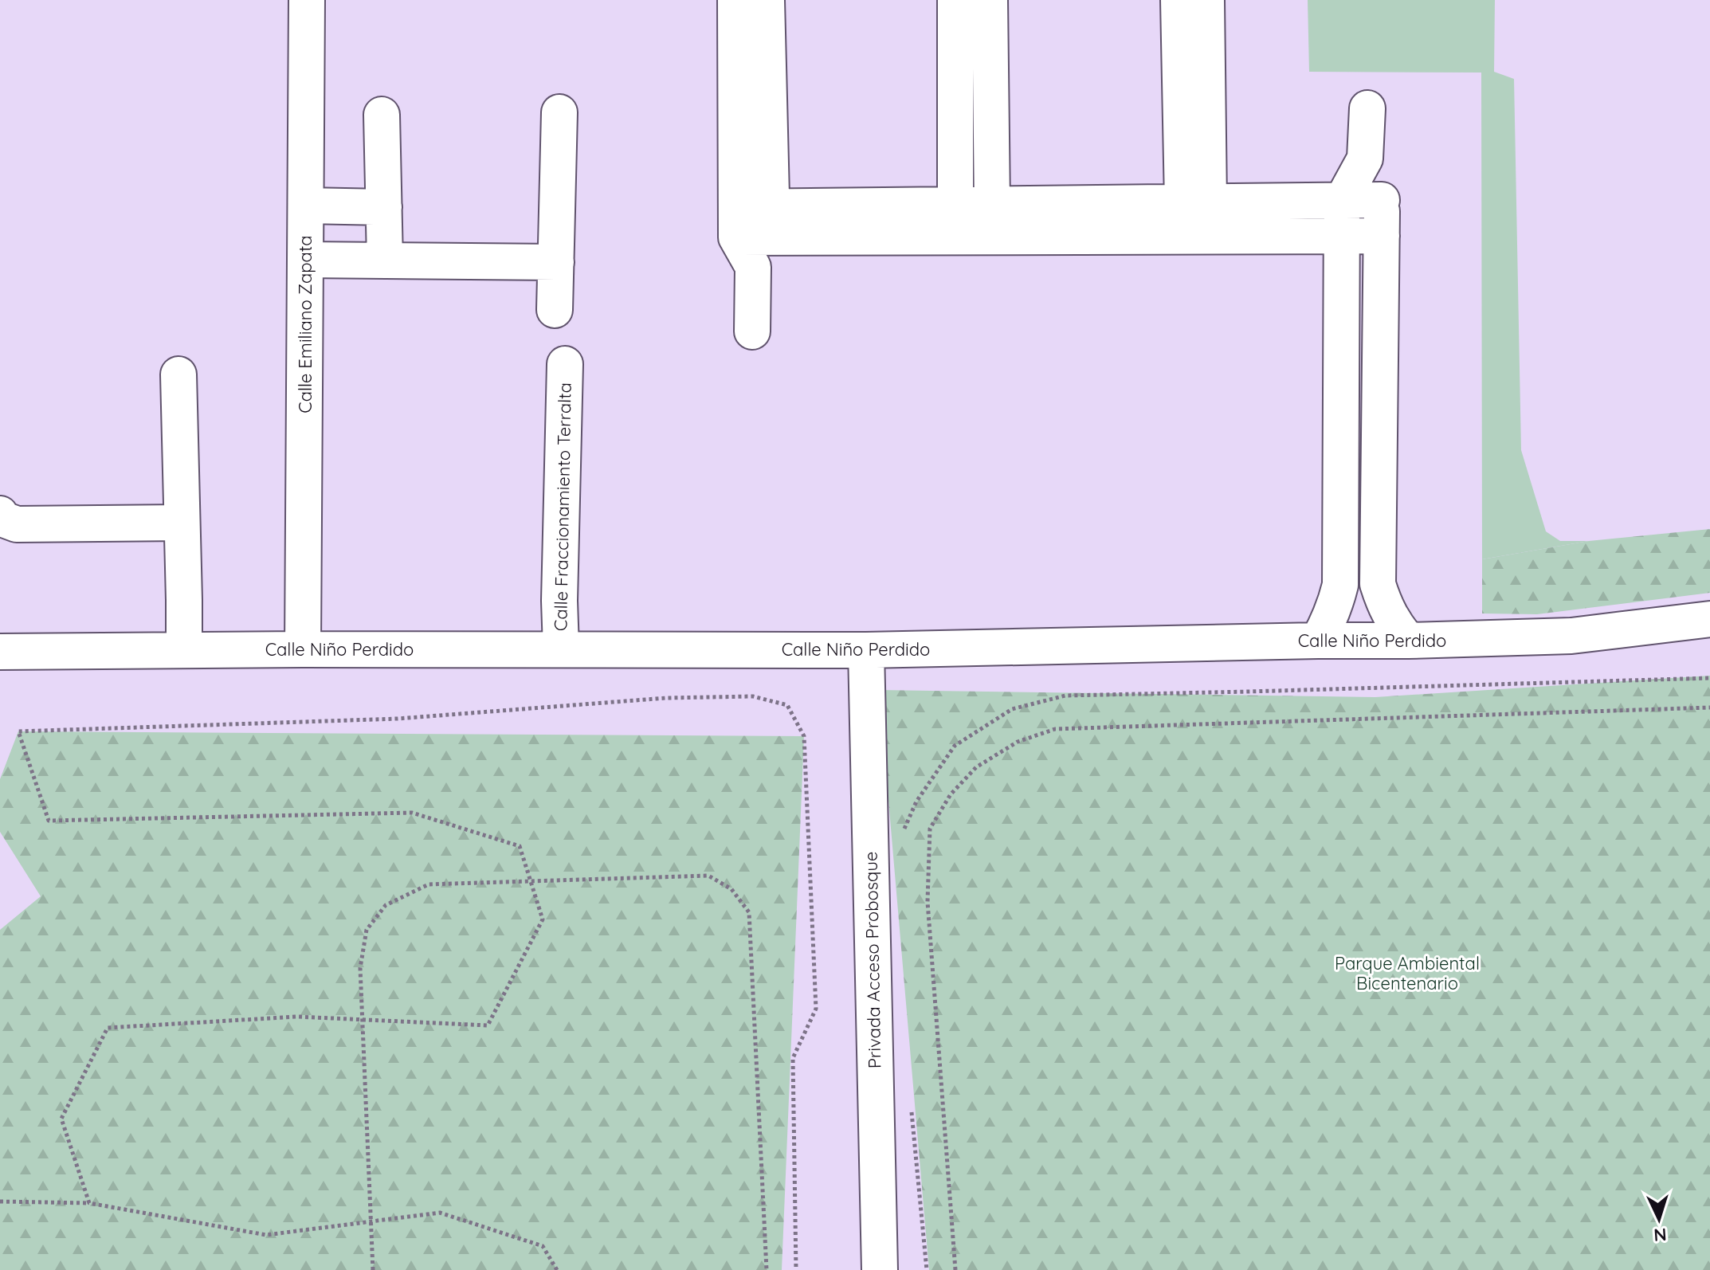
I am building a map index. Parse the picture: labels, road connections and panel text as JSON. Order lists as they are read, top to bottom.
{
  "streets": {
    "street": [
      "Calle Emiliano Zapata",
      "Calle Fraccionamiento Terralta",
      "Calle Niño Perdido",
      "Privada Acceso Probosque"
    ]
  },
  "crossings": [
    ["Calle Emiliano Zapata", "Calle Niño Perdido"],
    ["Calle Fraccionamiento Terralta", "Calle Niño Perdido"],
    ["Calle Niño Perdido", "Privada Acceso Probosque"]
  ],
  "parks": ["Parque Ambiental Bicentenario"],
  "north": "bottom"
}
